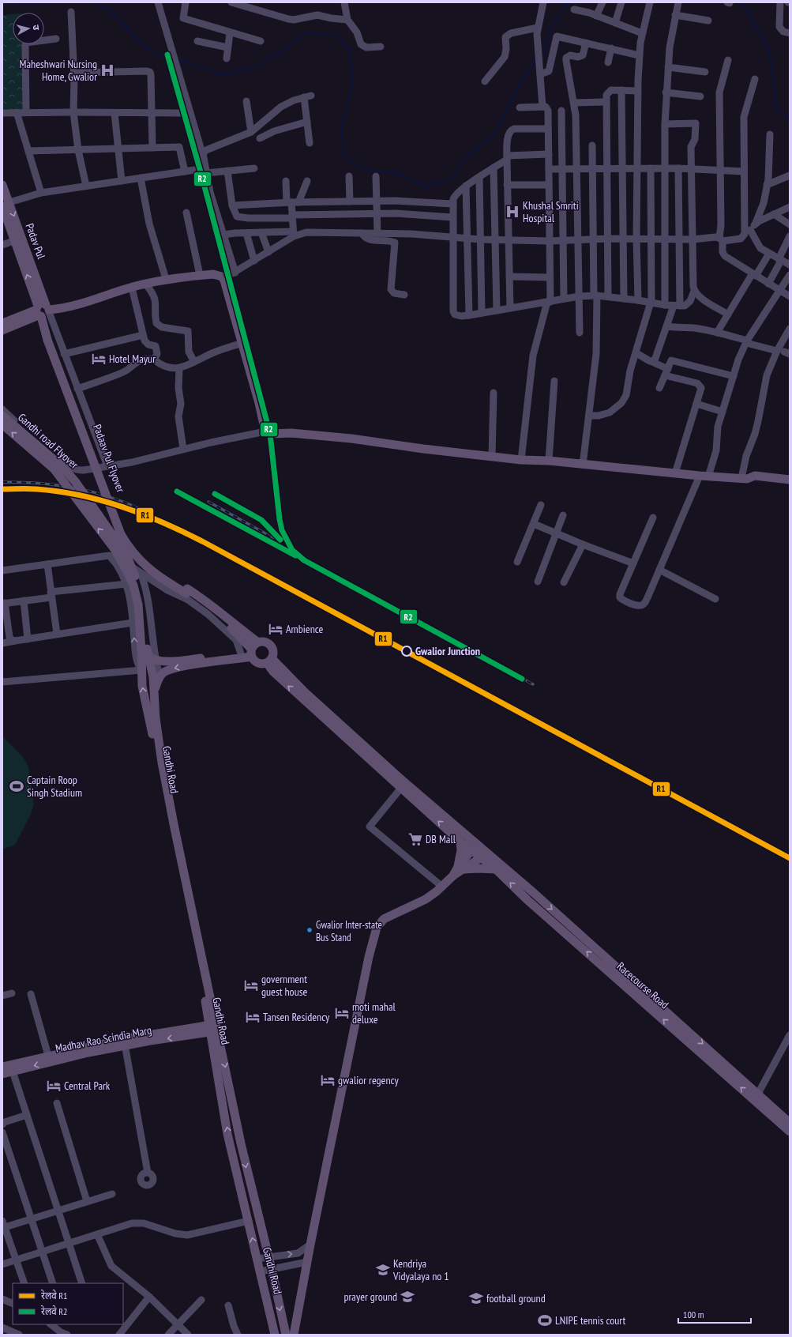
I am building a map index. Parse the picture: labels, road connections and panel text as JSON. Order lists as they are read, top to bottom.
{
  "streets": {
    "main road": [
      "Padav Pul",
      "Gandhi road Flyover",
      "Padaav Pul Flyover",
      "Gandhi Road",
      "Racecourse Road",
      "Madhav Rao Scindia Marg"
    ]
  },
  "crossings": [
    ["Padav Pul", "Padaav Pul Flyover"],
    ["Gandhi road Flyover", "Gandhi Road"],
    ["Gandhi Road", "Madhav Rao Scindia Marg"]
  ],
  "places": {
    "hospital": ["Maheshwari Nursing Home, Gwalior", "Khushal Smriti Hospital"],
    "hotel": [
      "Hotel Mayur",
      "Ambience",
      "government guest house",
      "moti mahal deluxe",
      "Tansen Residency",
      "gwalior regency",
      "Central Park"
    ],
    "other": ["Gwalior Junction", "Gwalior Inter-state Bus Stand"],
    "sports": ["Captain Roop Singh Stadium", "LNIPE tennis court"],
    "supermarket": ["DB Mall"],
    "school or university": ["Kendriya Vidyalaya no 1", "prayer ground", "football ground"]
  },
  "lines": ["rail line R2", "rail line R1"],
  "legend": ["रेलवे R1", "रेलवे R2"],
  "scale_bar": "100 m",
  "north": "right"
}
